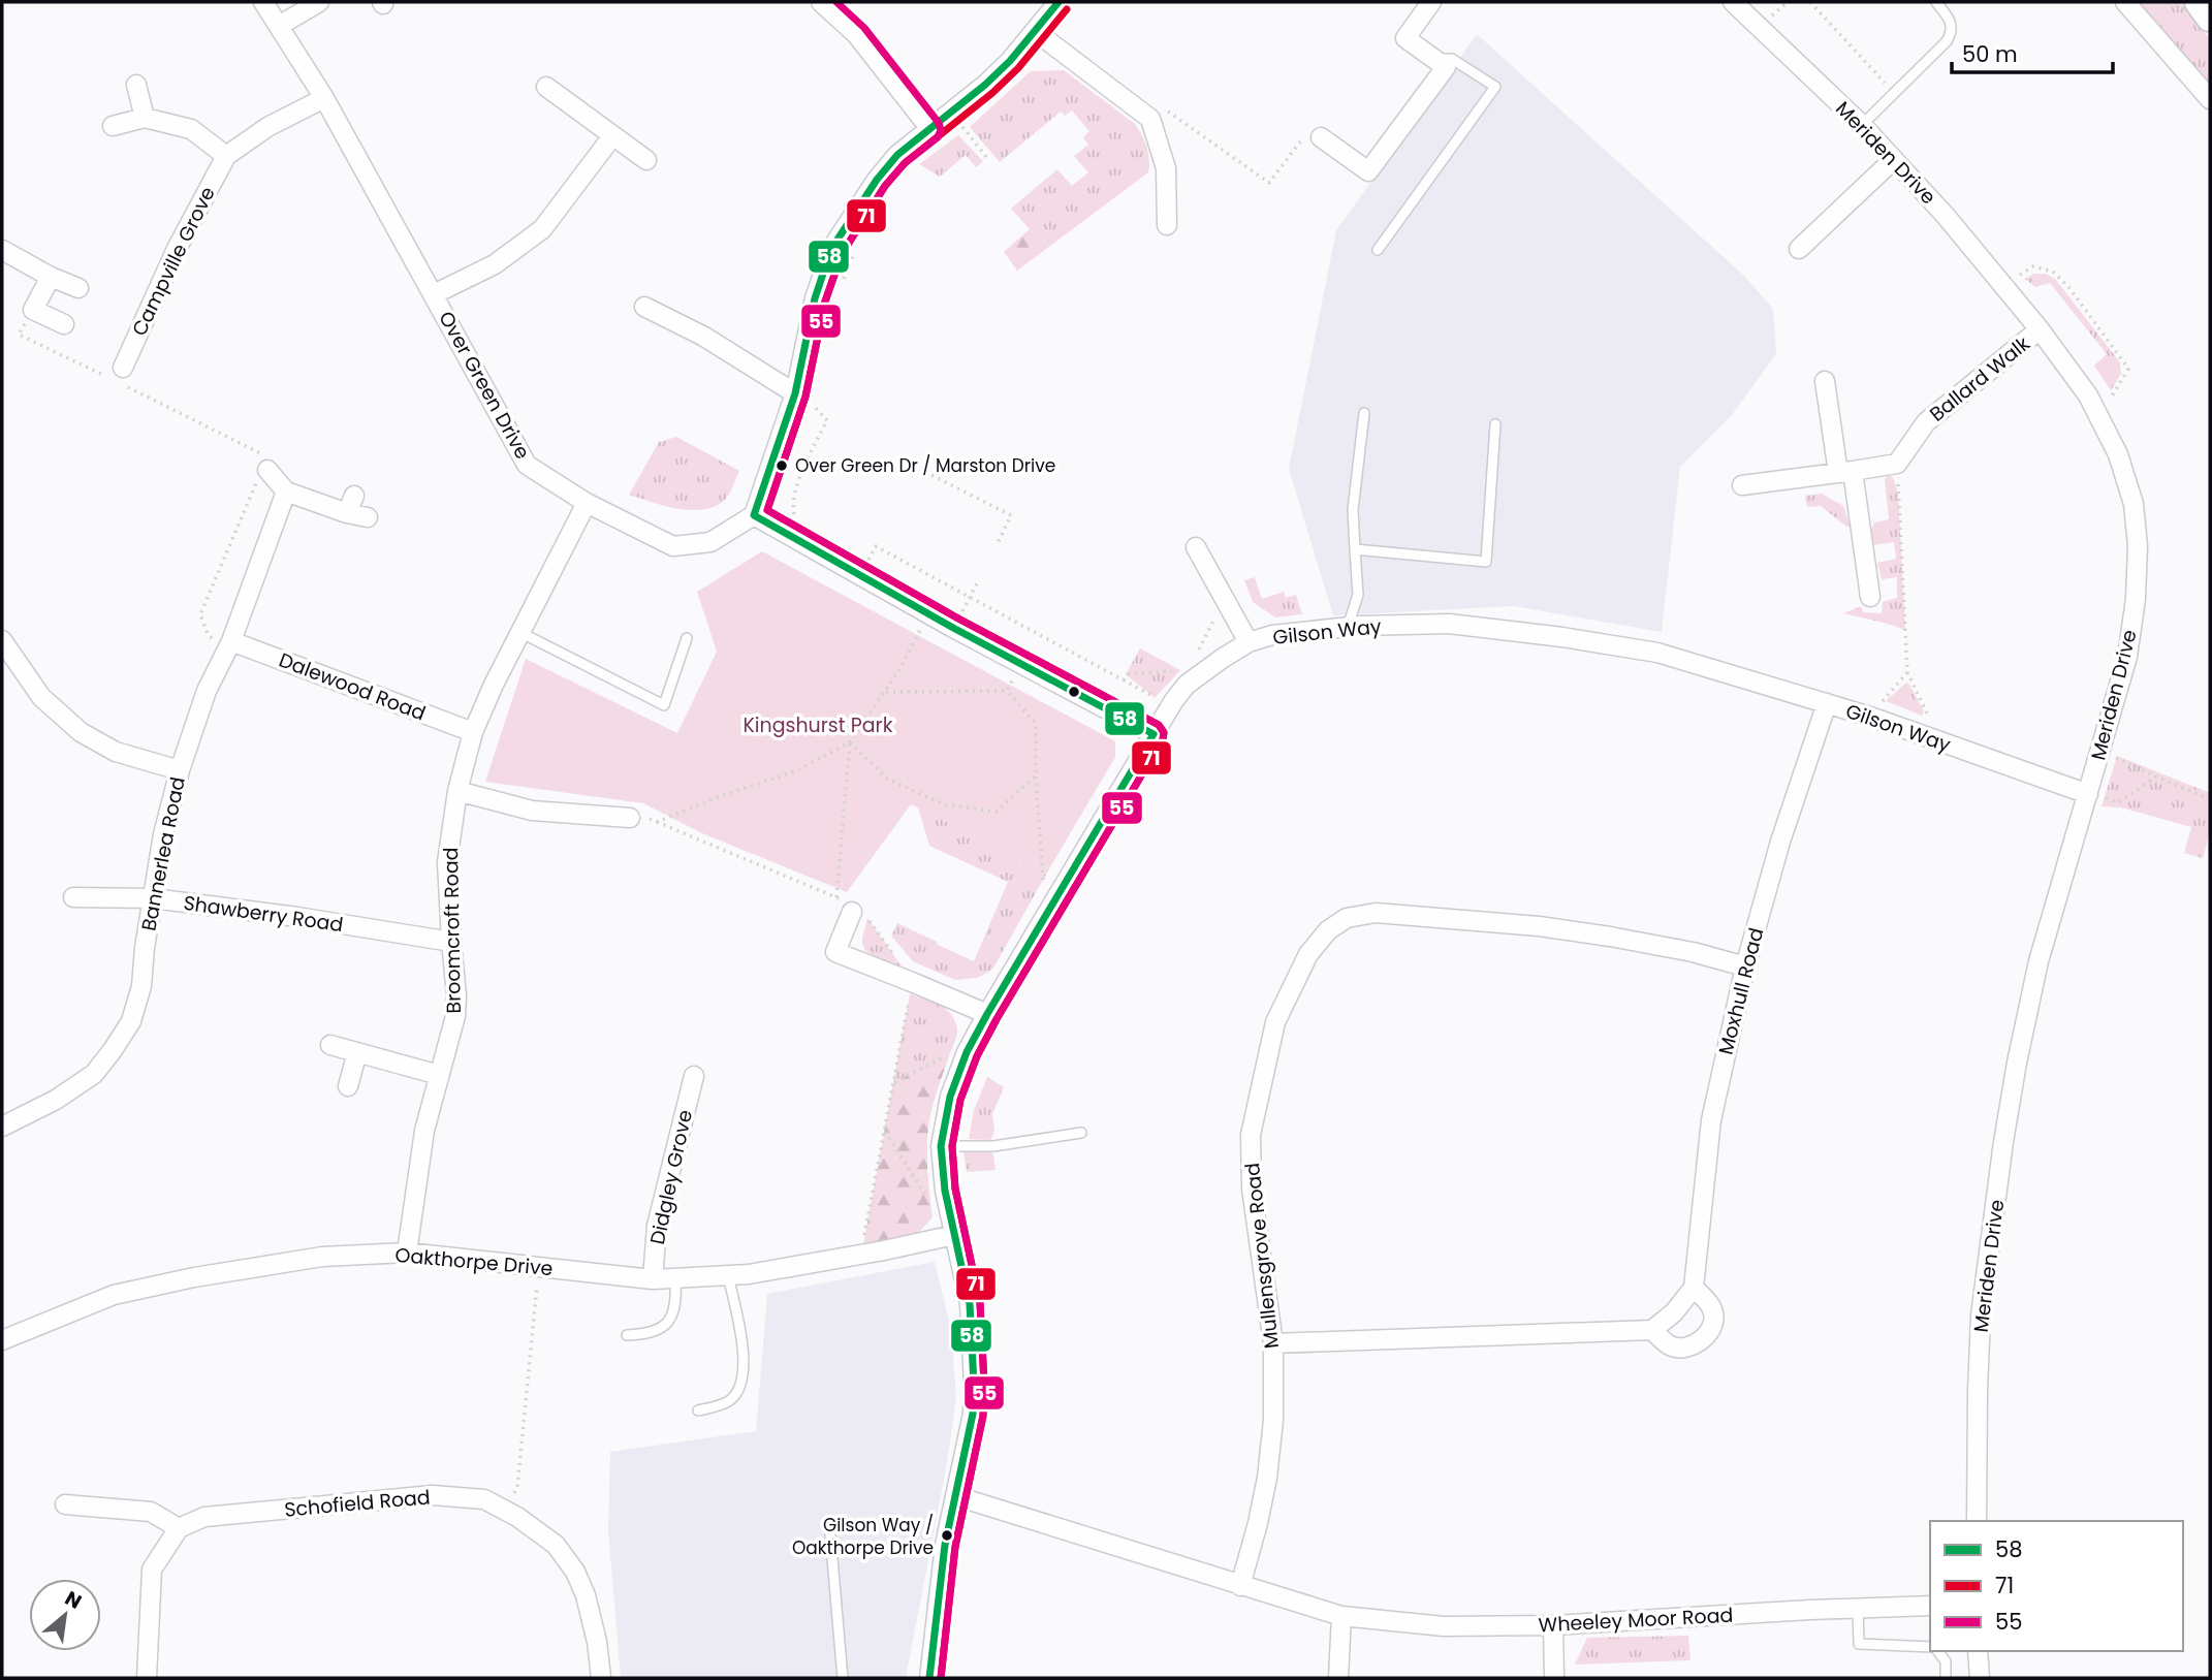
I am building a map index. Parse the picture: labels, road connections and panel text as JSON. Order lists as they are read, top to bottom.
{
  "streets": {
    "street": [
      "Meriden Drive",
      "Campville Grove",
      "Ballard Walk",
      "Over Green Drive",
      "Gilson Way",
      "Dalewood Road",
      "Bannerlea Road",
      "Shawberry Road",
      "Broomcroft Road",
      "Moxhull Road",
      "Didgley Grove",
      "Mullensgrove Road",
      "Oakthorpe Drive",
      "Schofield Road",
      "Wheeley Moor Road"
    ]
  },
  "crossings": [
    ["Meriden Drive", "Ballard Walk"],
    ["Meriden Drive", "Gilson Way"],
    ["Campville Grove", "Over Green Drive"],
    ["Over Green Drive", "Broomcroft Road"],
    ["Gilson Way", "Moxhull Road"],
    ["Gilson Way", "Oakthorpe Drive"],
    ["Gilson Way", "Wheeley Moor Road"],
    ["Dalewood Road", "Bannerlea Road"],
    ["Dalewood Road", "Broomcroft Road"],
    ["Bannerlea Road", "Shawberry Road"],
    ["Shawberry Road", "Broomcroft Road"],
    ["Broomcroft Road", "Oakthorpe Drive"],
    ["Moxhull Road", "Mullensgrove Road"],
    ["Didgley Grove", "Oakthorpe Drive"],
    ["Mullensgrove Road", "Wheeley Moor Road"]
  ],
  "parks": ["Kingshurst Park"],
  "places": ["Over Green Dr / Marston Drive", "Gilson Way / Oakthorpe Drive"],
  "lines": ["transit line 58", "transit line 55", "transit line 71"],
  "legend": ["58", "71", "55"],
  "scale_bar": "50 m",
  "north": "top right"
}
